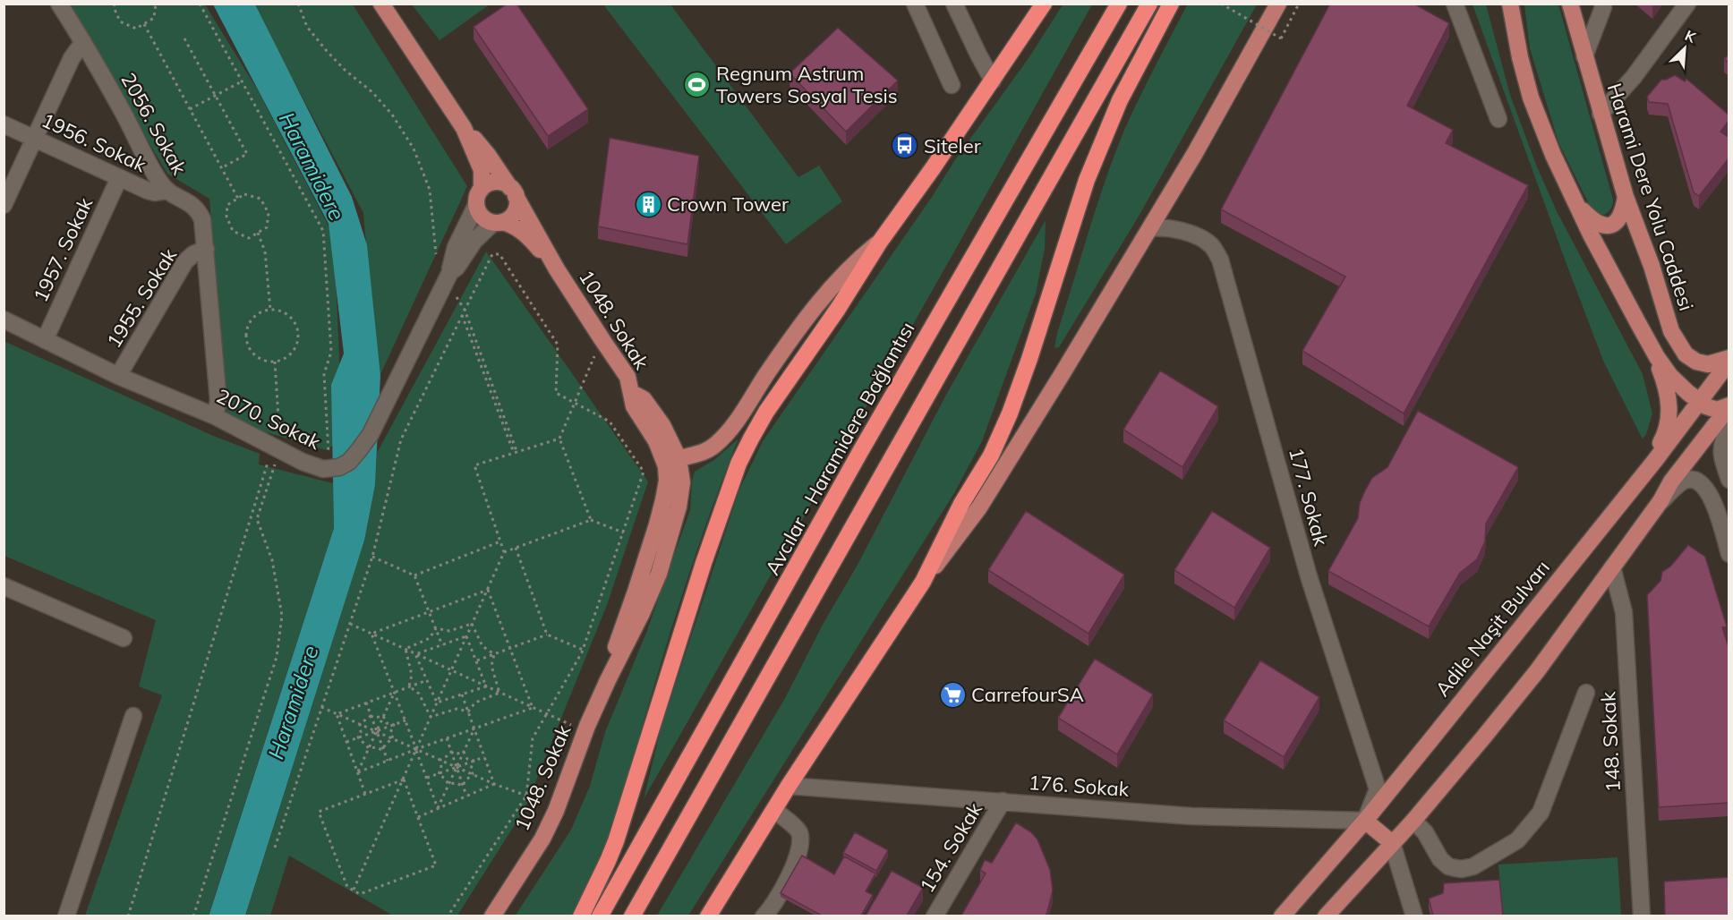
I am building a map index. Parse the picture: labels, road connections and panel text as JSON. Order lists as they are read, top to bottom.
{
  "streets": {
    "highway": ["Avcılar - Haramidere Bağlantısı"],
    "main road": ["Harami Dere Yolu Caddesi", "1048. Sokak", "Adile Naşit Bulvarı"],
    "street": [
      "2056. Sokak",
      "1956. Sokak",
      "1957. Sokak",
      "1955. Sokak",
      "2070. Sokak",
      "177. Sokak",
      "148. Sokak",
      "176. Sokak",
      "154. Sokak"
    ]
  },
  "crossings": [
    ["2056. Sokak", "1956. Sokak"],
    ["2056. Sokak", "1955. Sokak"],
    ["2056. Sokak", "2070. Sokak"],
    ["1956. Sokak", "1957. Sokak"],
    ["Harami Dere Yolu Caddesi", "Adile Naşit Bulvarı"],
    ["1957. Sokak", "2070. Sokak"],
    ["1955. Sokak", "2070. Sokak"],
    ["177. Sokak", "Adile Naşit Bulvarı"],
    ["177. Sokak", "176. Sokak"],
    ["Adile Naşit Bulvarı", "176. Sokak"],
    ["176. Sokak", "154. Sokak"]
  ],
  "water": ["Haramidere"],
  "places": {
    "sports": ["Regnum Astrum Towers Sosyal Tesis"],
    "bus stop": ["Siteler"],
    "building": ["Crown Tower"],
    "supermarket": ["CarrefourSA"]
  },
  "north": "top right"
}
